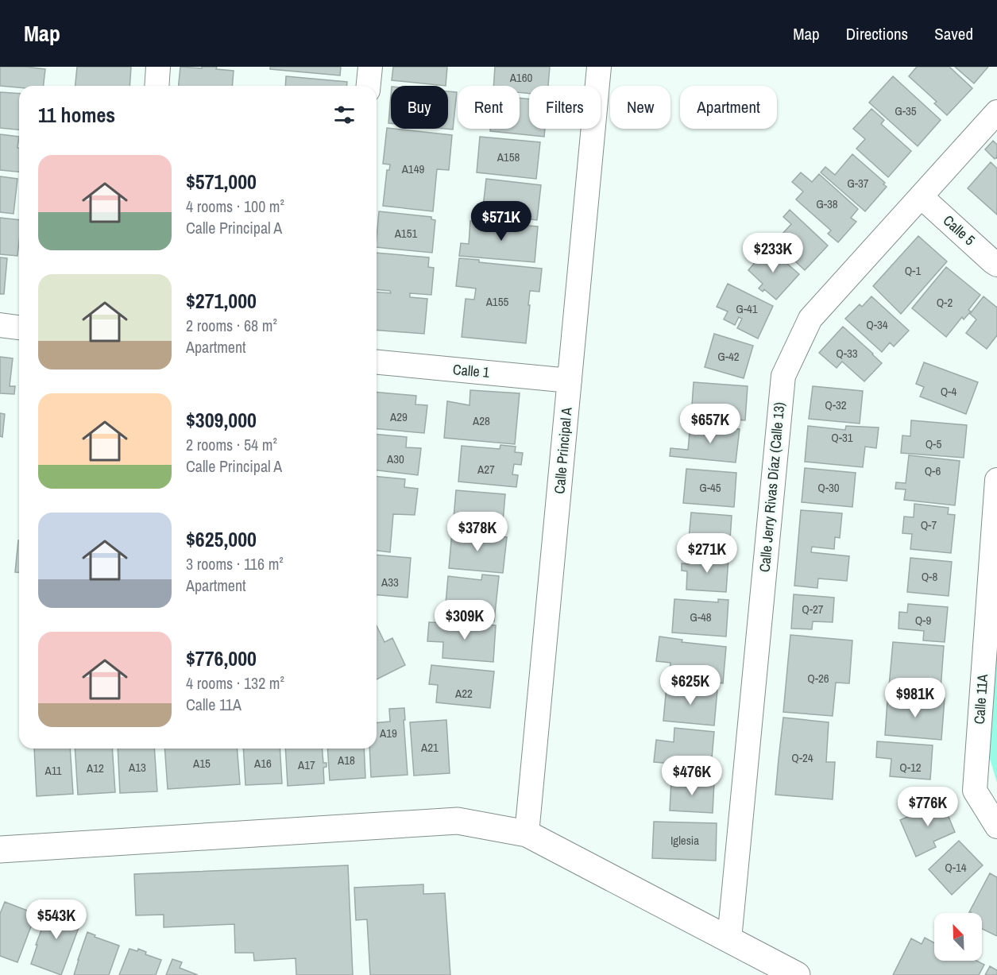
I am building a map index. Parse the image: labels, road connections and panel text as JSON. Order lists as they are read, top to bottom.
{
  "streets": {
    "street": [
      "Calle 5",
      "Calle 1",
      "Calle Principal A",
      "Calle Jerry Rivas Díaz (Calle 13)",
      "Calle 11A"
    ]
  },
  "crossings": [
    ["Calle 5", "Calle Jerry Rivas Díaz (Calle 13)"],
    ["Calle 1", "Calle Principal A"]
  ],
  "house_numbers": [
    "A160",
    "G-35",
    "A158",
    "A149",
    "G-37",
    "G-38",
    "A151",
    "Q-1",
    "A155",
    "Q-2",
    "G-41",
    "Q-34",
    "Q-33",
    "G-42",
    "Q-4",
    "Q-32",
    "A29",
    "A28",
    "Q-31",
    "Q-5",
    "A30",
    "A27",
    "Q-6",
    "G-45",
    "Q-30",
    "Q-7",
    "Q-8",
    "A33",
    "Q-27",
    "G-48",
    "Q-9",
    "Q-26",
    "A22",
    "A19",
    "A21",
    "Q-24",
    "A18",
    "A15",
    "A16",
    "A17",
    "A13",
    "Q-12",
    "A12",
    "A11",
    "Iglesia",
    "Q-14"
  ],
  "north": "top left",
  "page": {
    "header": "Map",
    "nav": ["Map", "Directions", "Saved"],
    "chip": [
      "Buy",
      "Rent",
      "Filters",
      "New",
      "Apartment"
    ],
    "heading": "11 homes",
    "list": [
      {
        "name": "$571,000",
        "note": "4 rooms · 100 m² · Calle Principal A"
      },
      {
        "name": "$271,000",
        "note": "2 rooms · 68 m² · Apartment"
      },
      {
        "name": "$309,000",
        "note": "2 rooms · 54 m² · Calle Principal A"
      },
      {
        "name": "$625,000",
        "note": "3 rooms · 116 m² · Apartment"
      },
      {
        "name": "$776,000",
        "note": "4 rooms · 132 m² · Calle 11A"
      }
    ],
    "price": [
      "$571K",
      "$233K",
      "$657K",
      "$378K",
      "$271K",
      "$309K",
      "$625K",
      "$981K",
      "$476K",
      "$776K",
      "$543K"
    ]
  }
}
